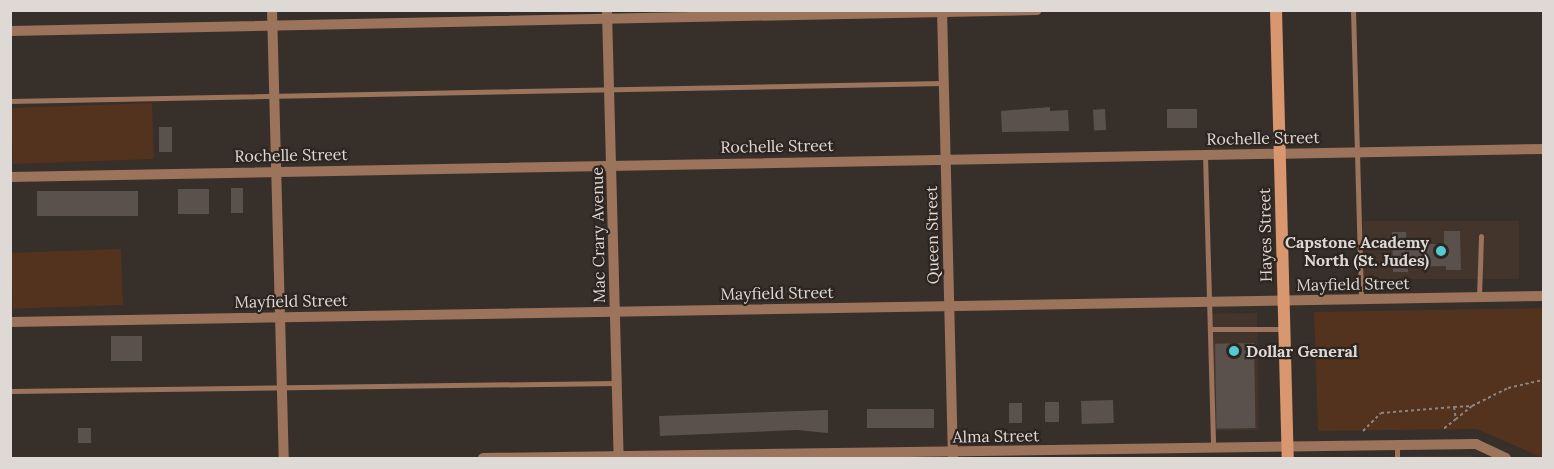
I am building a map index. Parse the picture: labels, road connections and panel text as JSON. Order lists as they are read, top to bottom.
{
  "streets": {
    "street": [
      "Rochelle Street",
      "Mac Crary Avenue",
      "Queen Street",
      "Hayes Street",
      "Mayfield Street",
      "Alma Street"
    ]
  },
  "crossings": [
    ["Rochelle Street", "Mac Crary Avenue"],
    ["Rochelle Street", "Queen Street"],
    ["Rochelle Street", "Hayes Street"],
    ["Mac Crary Avenue", "Mayfield Street"],
    ["Mac Crary Avenue", "Alma Street"],
    ["Queen Street", "Mayfield Street"],
    ["Queen Street", "Alma Street"],
    ["Hayes Street", "Mayfield Street"],
    ["Hayes Street", "Alma Street"]
  ],
  "places": ["Capstone Academy North (St. Judes)", "Dollar General"]
}
